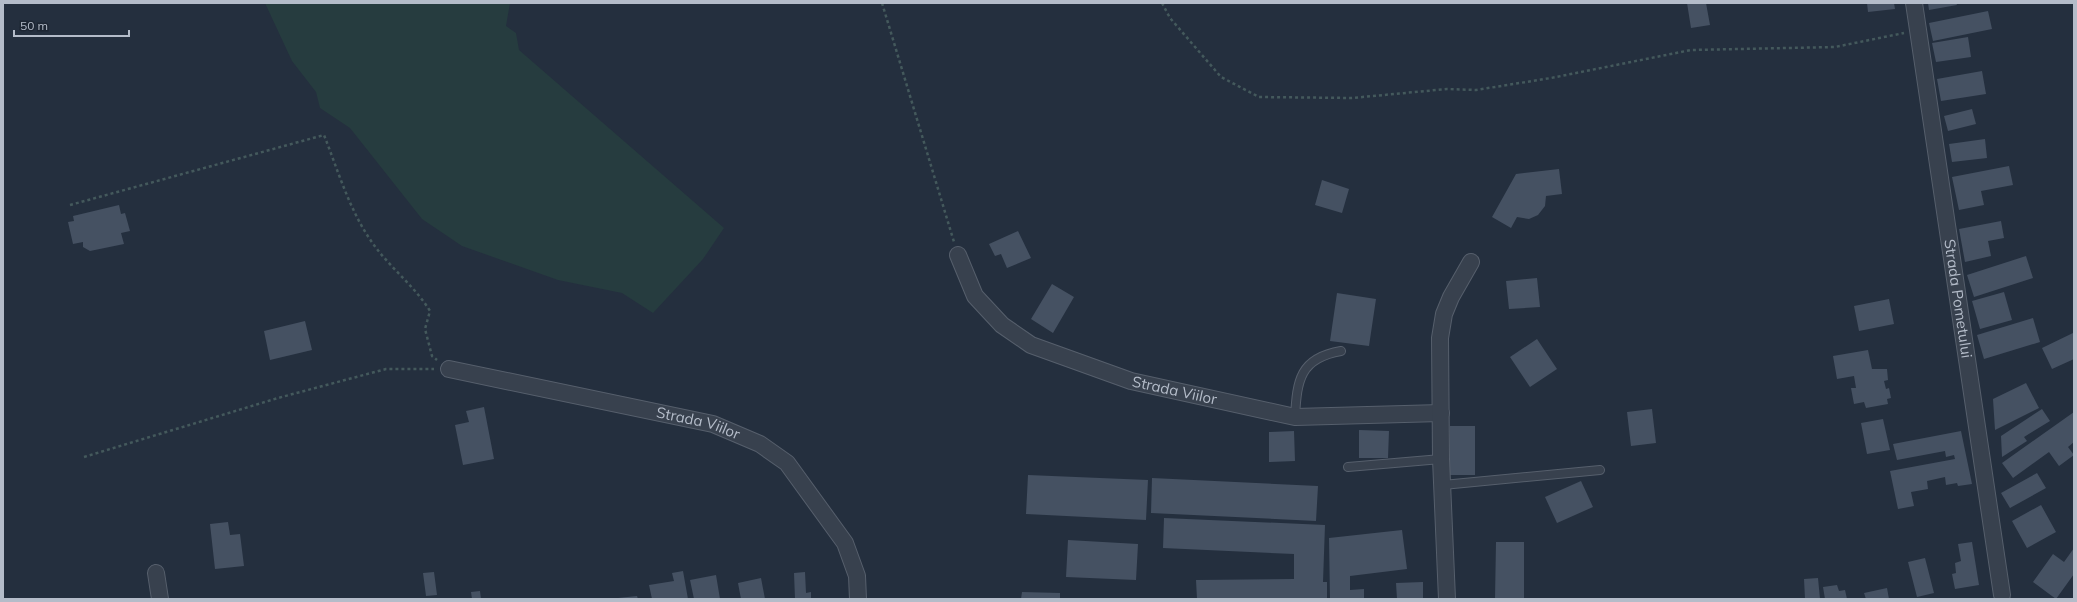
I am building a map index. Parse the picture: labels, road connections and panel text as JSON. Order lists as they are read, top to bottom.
{
  "streets": {
    "street": ["Strada Pometului", "Strada Viilor"]
  },
  "scale_bar": "50 m"
}
